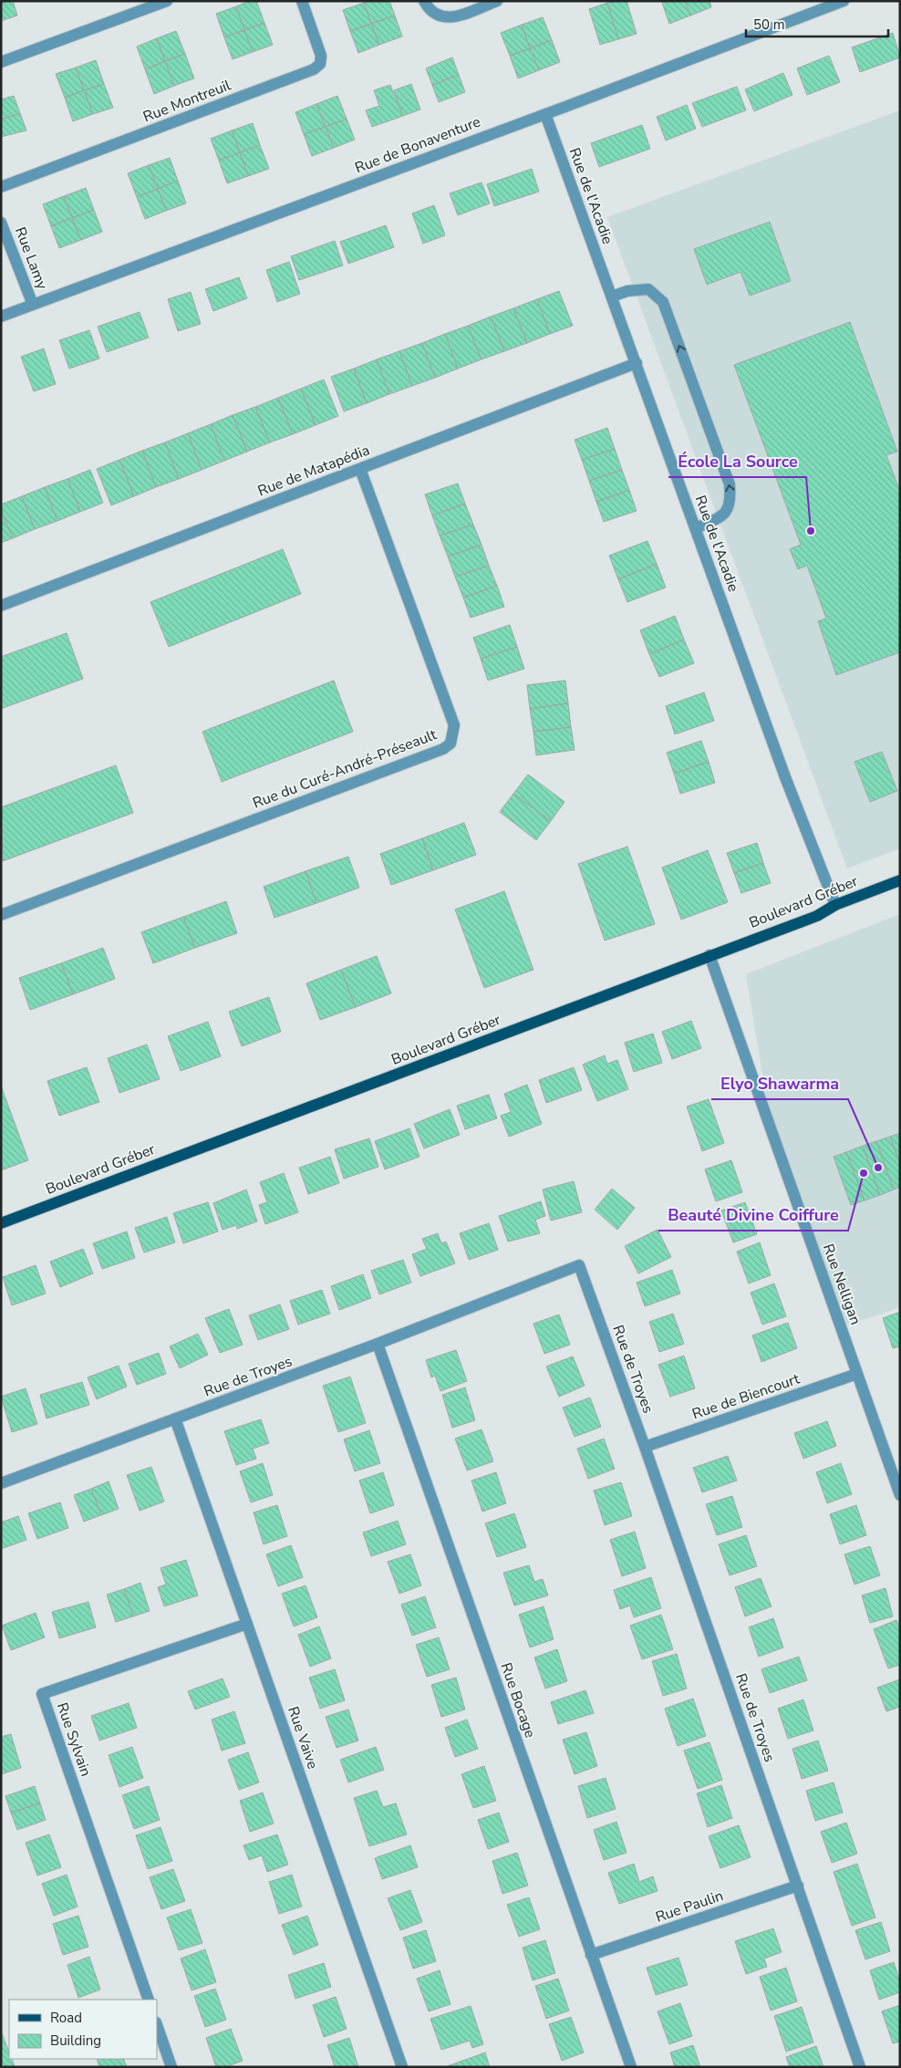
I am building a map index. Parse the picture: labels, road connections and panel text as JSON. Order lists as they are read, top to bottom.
{
  "streets": {
    "main road": ["Boulevard Gréber"],
    "street": [
      "Rue Montreuil",
      "Rue de Bonaventure",
      "Rue de l'Acadie",
      "Rue Lamy",
      "Rue de Matapédia",
      "Rue du Curé-André-Préseault",
      "Rue Nelligan",
      "Rue de Troyes",
      "Rue de Biencourt",
      "Rue Bocage",
      "Rue Vaive",
      "Rue Sylvain",
      "Rue Paulin"
    ]
  },
  "crossings": [
    ["Rue de Bonaventure", "Rue de l'Acadie"],
    ["Rue de Bonaventure", "Rue Lamy"],
    ["Rue de l'Acadie", "Rue de Matapédia"],
    ["Rue de l'Acadie", "Boulevard Gréber"],
    ["Rue de Matapédia", "Rue du Curé-André-Préseault"],
    ["Boulevard Gréber", "Rue Nelligan"],
    ["Rue Nelligan", "Rue de Biencourt"],
    ["Rue de Troyes", "Rue de Biencourt"],
    ["Rue de Troyes", "Rue Bocage"],
    ["Rue de Troyes", "Rue Vaive"],
    ["Rue de Troyes", "Rue Paulin"],
    ["Rue Bocage", "Rue Paulin"],
    ["Rue Vaive", "Rue Sylvain"]
  ],
  "places": ["École La Source", "Elyo Shawarma", "Beauté Divine Coiffure"],
  "legend": ["Road", "Building"],
  "scale_bar": "50 m"
}
